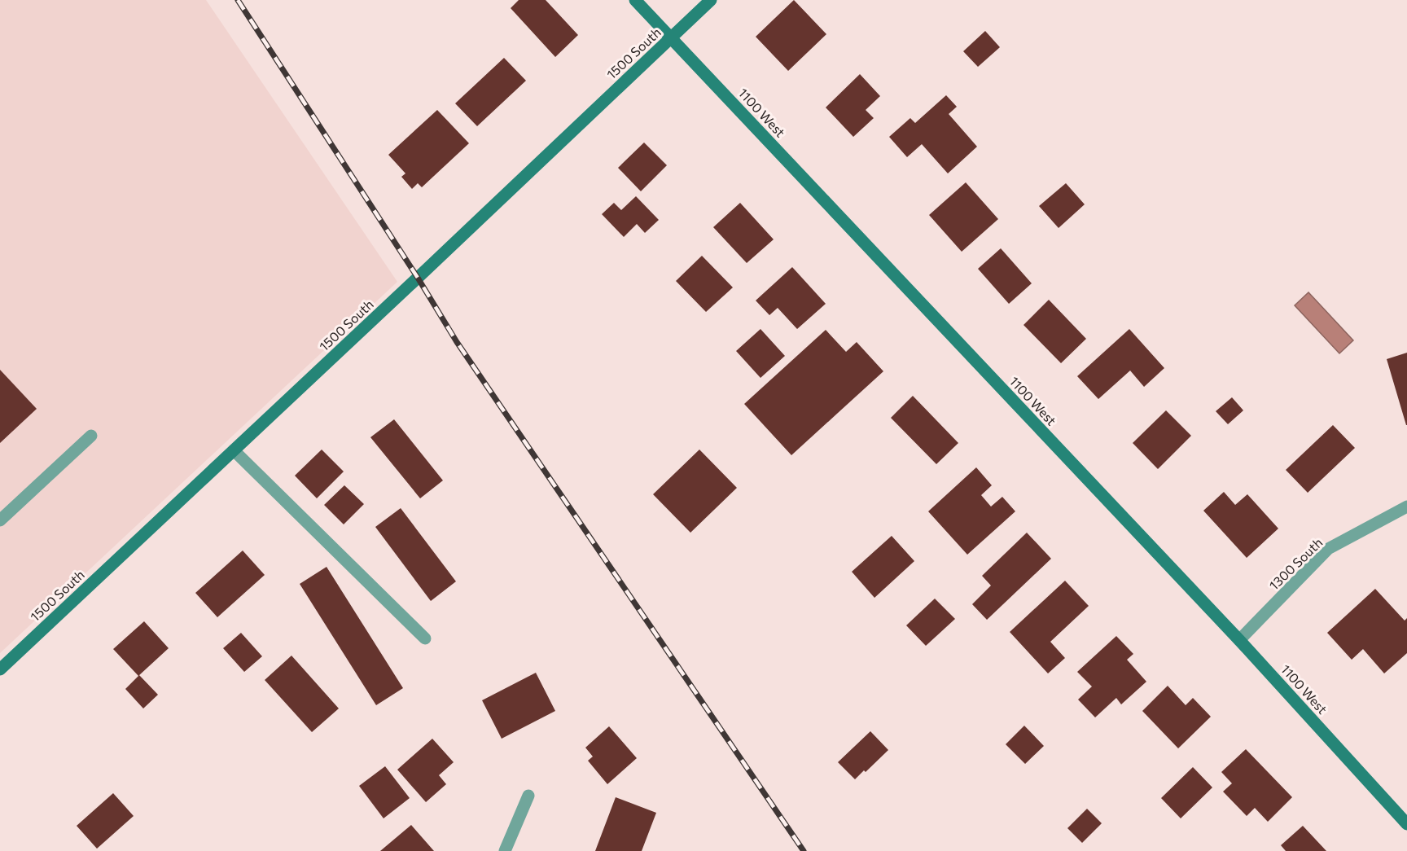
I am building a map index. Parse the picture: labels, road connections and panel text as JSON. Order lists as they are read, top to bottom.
{
  "streets": {
    "street": ["1500 South", "1100 West", "1300 South"]
  },
  "crossings": [
    ["1500 South", "1100 West"],
    ["1100 West", "1300 South"]
  ]
}
